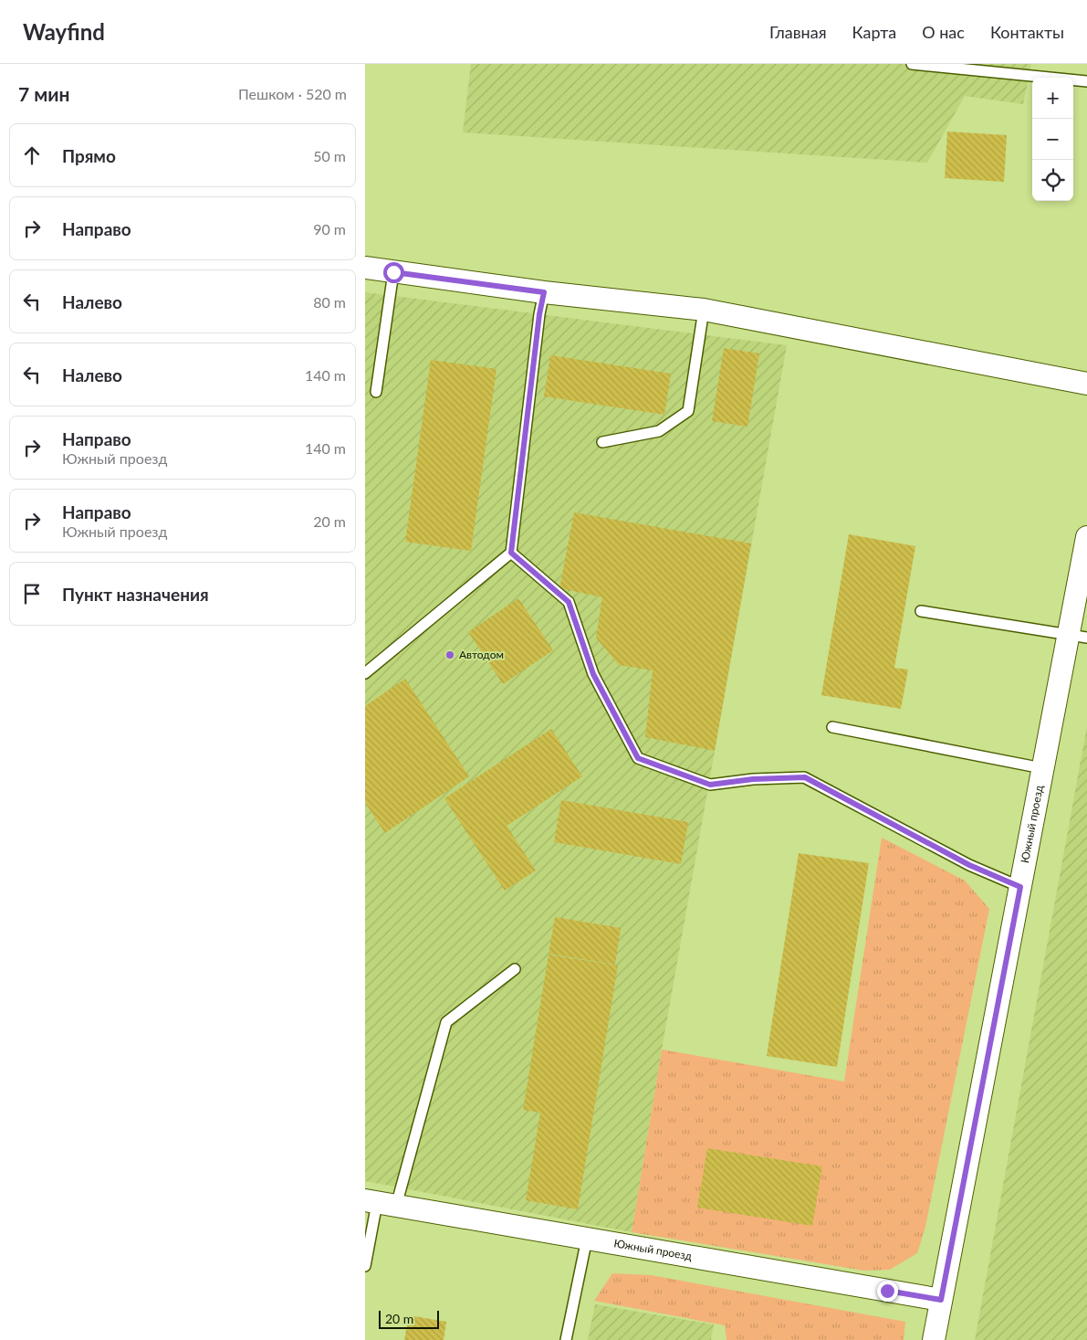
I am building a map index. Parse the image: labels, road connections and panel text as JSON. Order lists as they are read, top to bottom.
{
  "streets": {
    "street": ["Южный проезд"]
  },
  "places": ["Автодом"],
  "scale_bar": "20 m",
  "page": {
    "header": "Wayfind",
    "nav": [
      "Главная",
      "Карта",
      "О нас",
      "Контакты"
    ],
    "heading": ["7 мин", "Пешком · 520 m"],
    "map_buttons": ["+", "−"],
    "list": [
      ["Прямо", "50 m"],
      ["Направо", "90 m"],
      ["Налево", "80 m"],
      ["Налево", "140 m"],
      ["Направо", "Южный проезд", "140 m"],
      ["Направо", "Южный проезд", "20 m"],
      "Пункт назначения"
    ],
    "scale": "20 m"
  }
}
